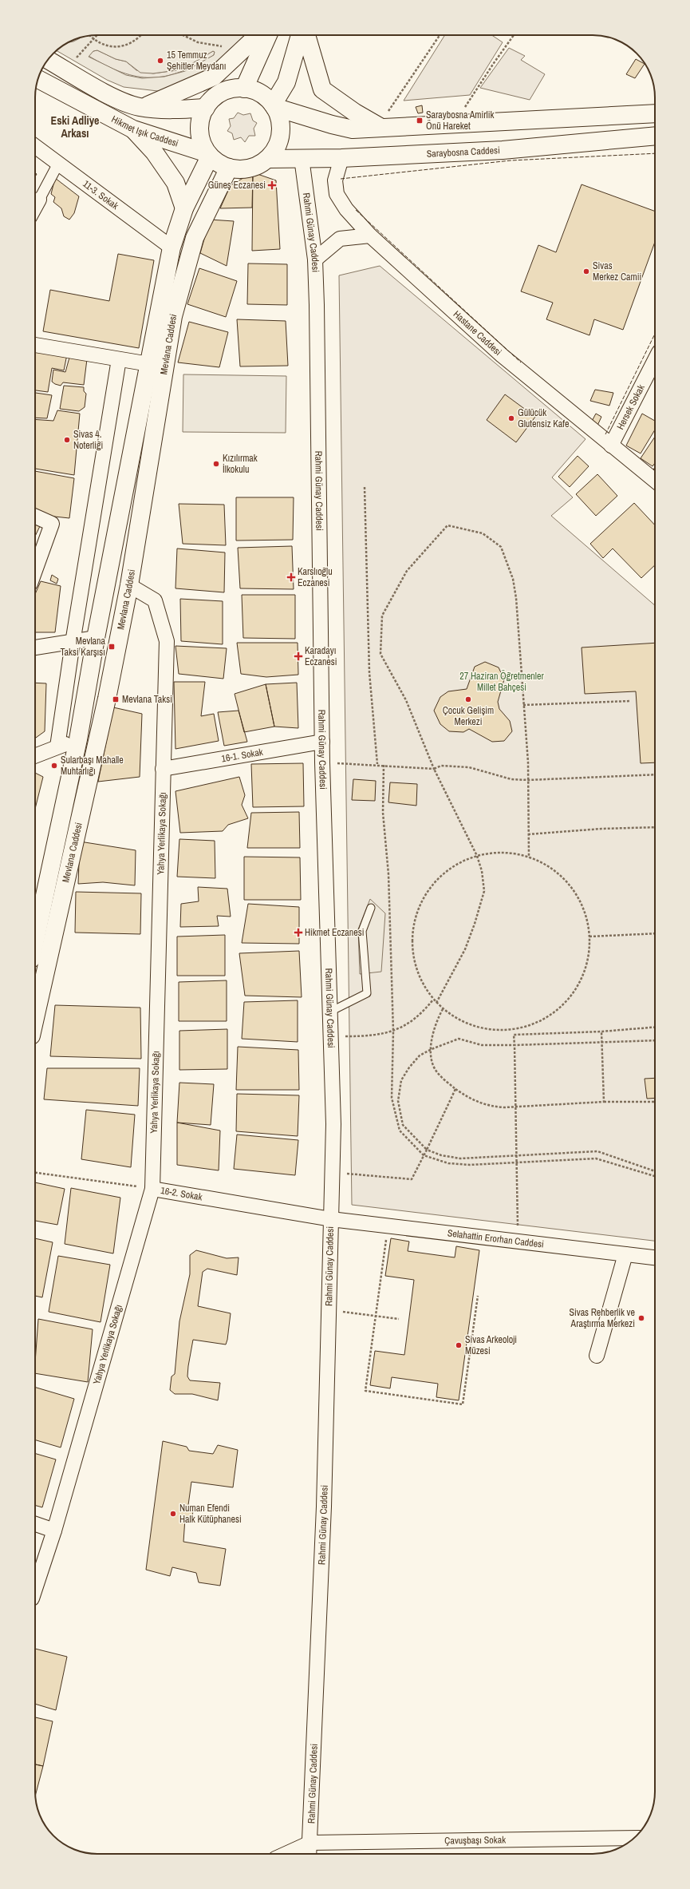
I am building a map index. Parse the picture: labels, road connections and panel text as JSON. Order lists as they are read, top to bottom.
{
  "streets": {
    "main road": ["Hikmet Işık Caddesi", "Saraybosna Caddesi", "Mevlana Caddesi"],
    "street": [
      "11-3. Sokak",
      "Rahmi Günay Caddesi",
      "Hastane Caddesi",
      "Hersek Sokak",
      "16-1. Sokak",
      "Yahya Yerlikaya Sokağı",
      "16-2. Sokak",
      "Selahattin Erorhan Caddesi",
      "Çavuşbaşı Sokak"
    ]
  },
  "crossings": [
    ["Hikmet Işık Caddesi", "Saraybosna Caddesi"],
    ["Hikmet Işık Caddesi", "Mevlana Caddesi"],
    ["Saraybosna Caddesi", "Rahmi Günay Caddesi"],
    ["Saraybosna Caddesi", "Hastane Caddesi"],
    ["Saraybosna Caddesi", "Mevlana Caddesi"],
    ["11-3. Sokak", "Mevlana Caddesi"],
    ["Rahmi Günay Caddesi", "16-1. Sokak"],
    ["Rahmi Günay Caddesi", "16-2. Sokak"],
    ["Rahmi Günay Caddesi", "Selahattin Erorhan Caddesi"],
    ["Rahmi Günay Caddesi", "Çavuşbaşı Sokak"],
    ["Hastane Caddesi", "Hersek Sokak"],
    ["Mevlana Caddesi", "Yahya Yerlikaya Sokağı"],
    ["16-1. Sokak", "Yahya Yerlikaya Sokağı"],
    ["Yahya Yerlikaya Sokağı", "16-2. Sokak"],
    ["16-2. Sokak", "Selahattin Erorhan Caddesi"]
  ],
  "districts": ["Eski Adliye Arkası"],
  "parks": ["27 Haziran Öğretmenler Millet Bahçesi"],
  "places": {
    "other": [
      "15 Temmuz Şehitler Meydanı",
      "Sivas Merkez Camii",
      "Gülücük Glutensiz Kafe",
      "Sivas 4. Noterliği",
      "Kızılırmak İlkokulu",
      "Çocuk Gelişim Merkezi",
      "Sularbaşı Mahalle Muhtarlığı",
      "Sivas Rehberlik ve Araştırma Merkezi",
      "Sivas Arkeoloji Müzesi",
      "Numan Efendi Halk Kütüphanesi"
    ],
    "transit": ["Saraybosna Amirlik Önü Hareket", "Mevlana Taksi Karşısı", "Mevlana Taksi"],
    "health": [
      "Güneş Eczanesi",
      "Karslıoğlu Eczanesi",
      "Karadayı Eczanesi",
      "Hikmet Eczanesi"
    ]
  }
}
